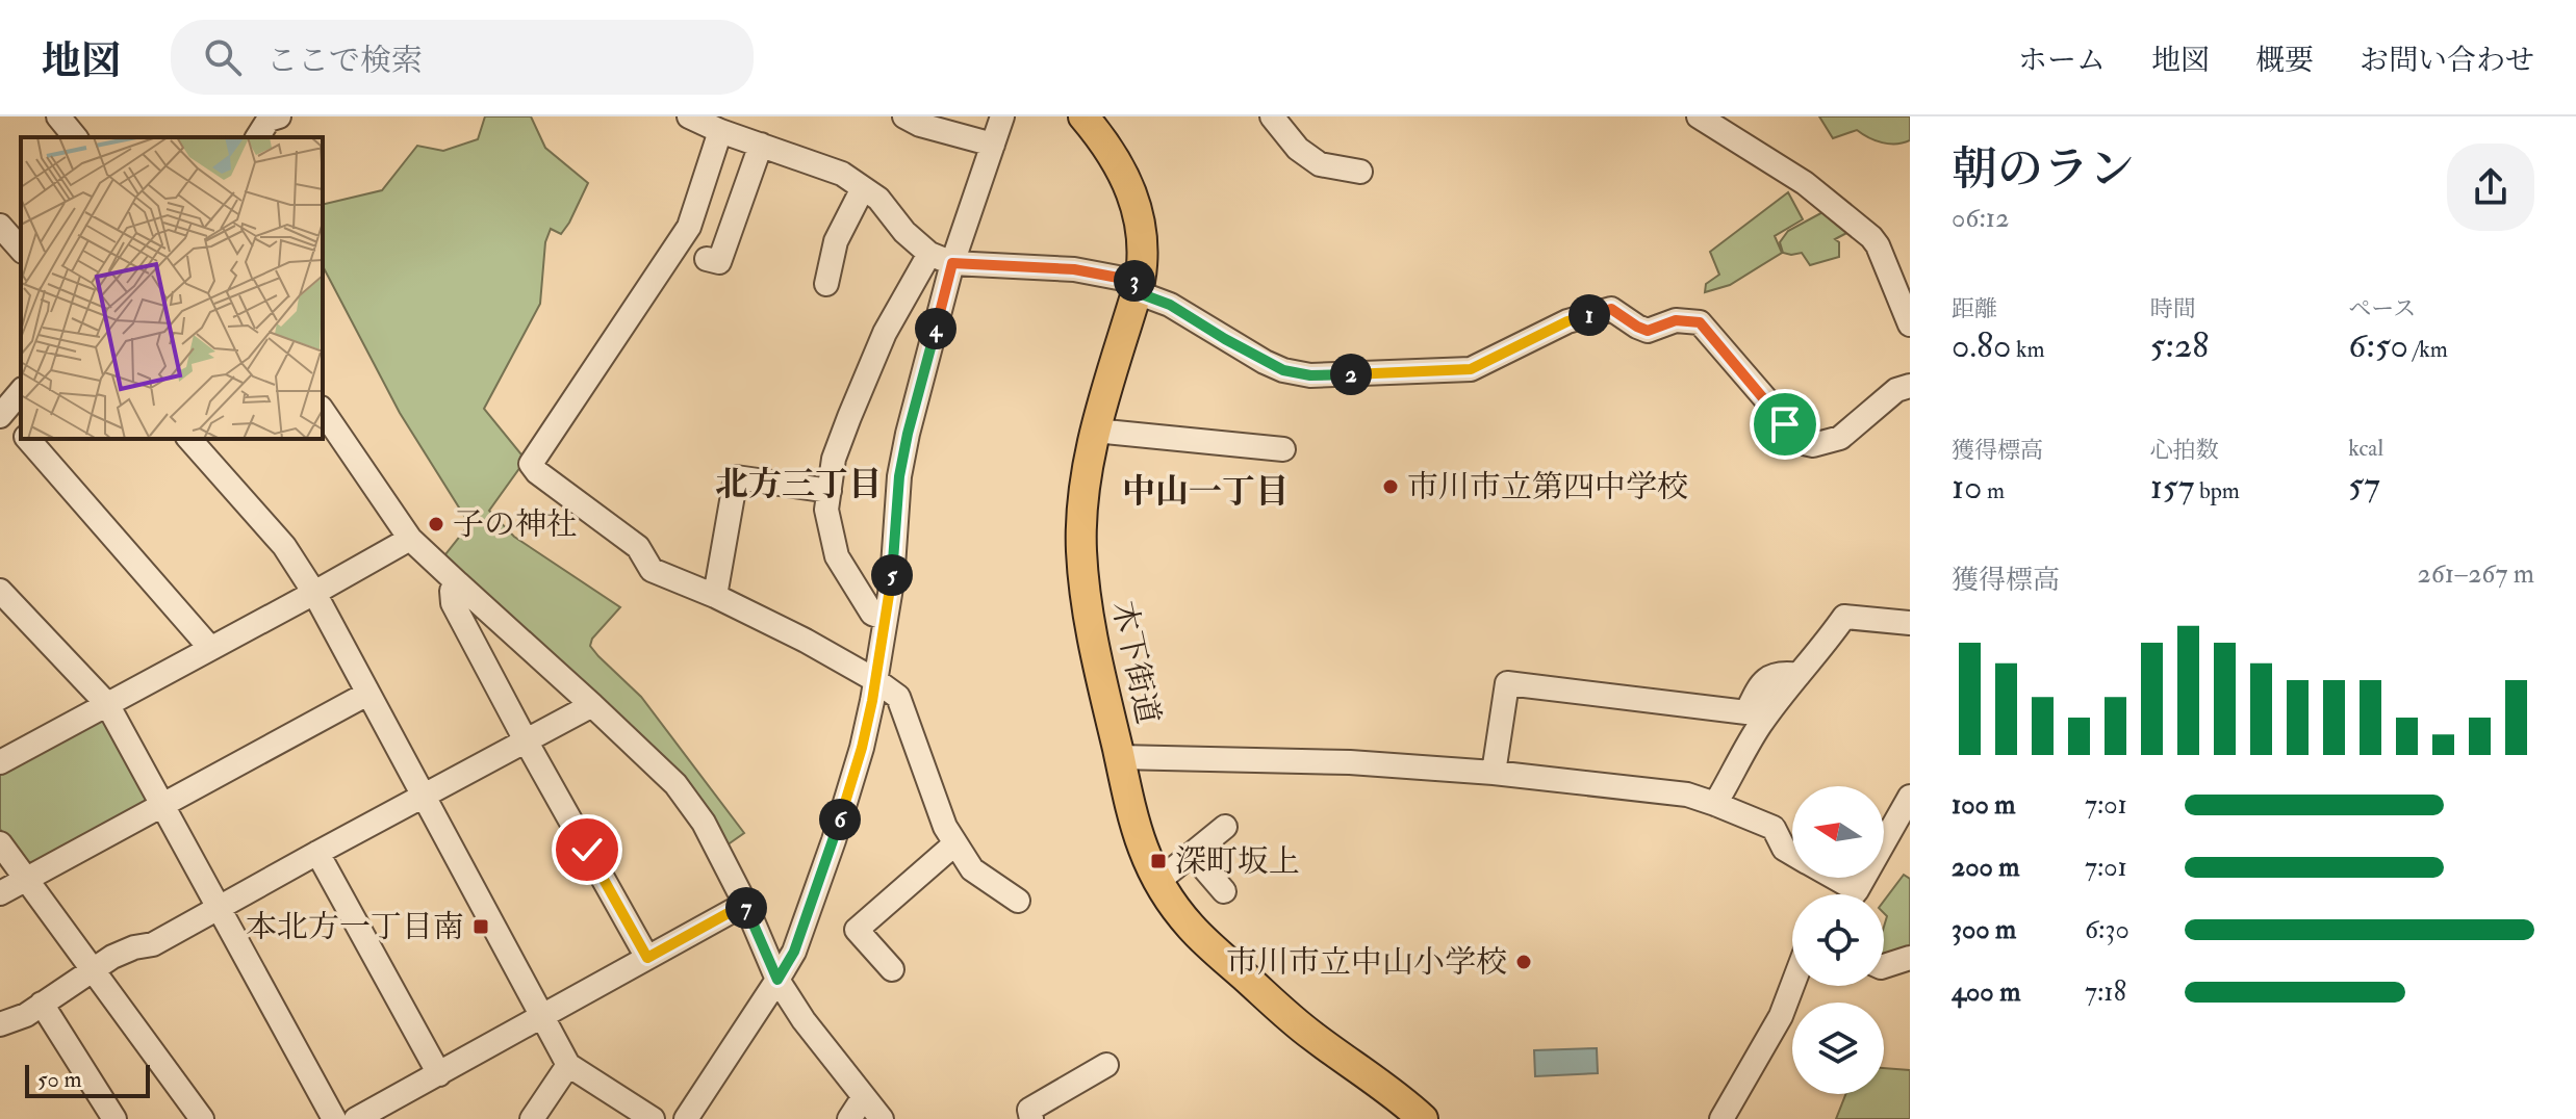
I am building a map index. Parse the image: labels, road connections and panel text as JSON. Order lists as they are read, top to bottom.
{
  "streets": {
    "main road": ["木下街道"]
  },
  "districts": ["北方三丁目", "中山一丁目"],
  "places": {
    "other": ["市川市立第四中学校", "子の神社", "市川市立中山小学校"],
    "transit": ["深町坂上", "本北方一丁目南"]
  },
  "scale_bar": "50 m",
  "north": "left",
  "page": {
    "header": "地図",
    "search": "ここで検索",
    "nav": [
      "ホーム",
      "地図",
      "概要",
      "お問い合わせ"
    ],
    "heading": ["朝のラン", "06:12"],
    "stats": [
      ["距離", "0.80 km"],
      ["時間", "5:28"],
      ["ペース", "6:50 /km"],
      ["獲得標高", "10 m"],
      ["心拍数", "157 bpm"],
      ["kcal", "57"]
    ],
    "pins": [
      "3",
      "1",
      "4",
      "2",
      "5",
      "6",
      "7"
    ],
    "chart": ["獲得標高", "261–267 m"],
    "list": [
      {
        "name": "100 m",
        "note": "7:01"
      },
      {
        "name": "200 m",
        "note": "7:01"
      },
      {
        "name": "300 m",
        "note": "6:30"
      },
      {
        "name": "400 m",
        "note": "7:18"
      }
    ],
    "scale": "50 m"
  }
}
